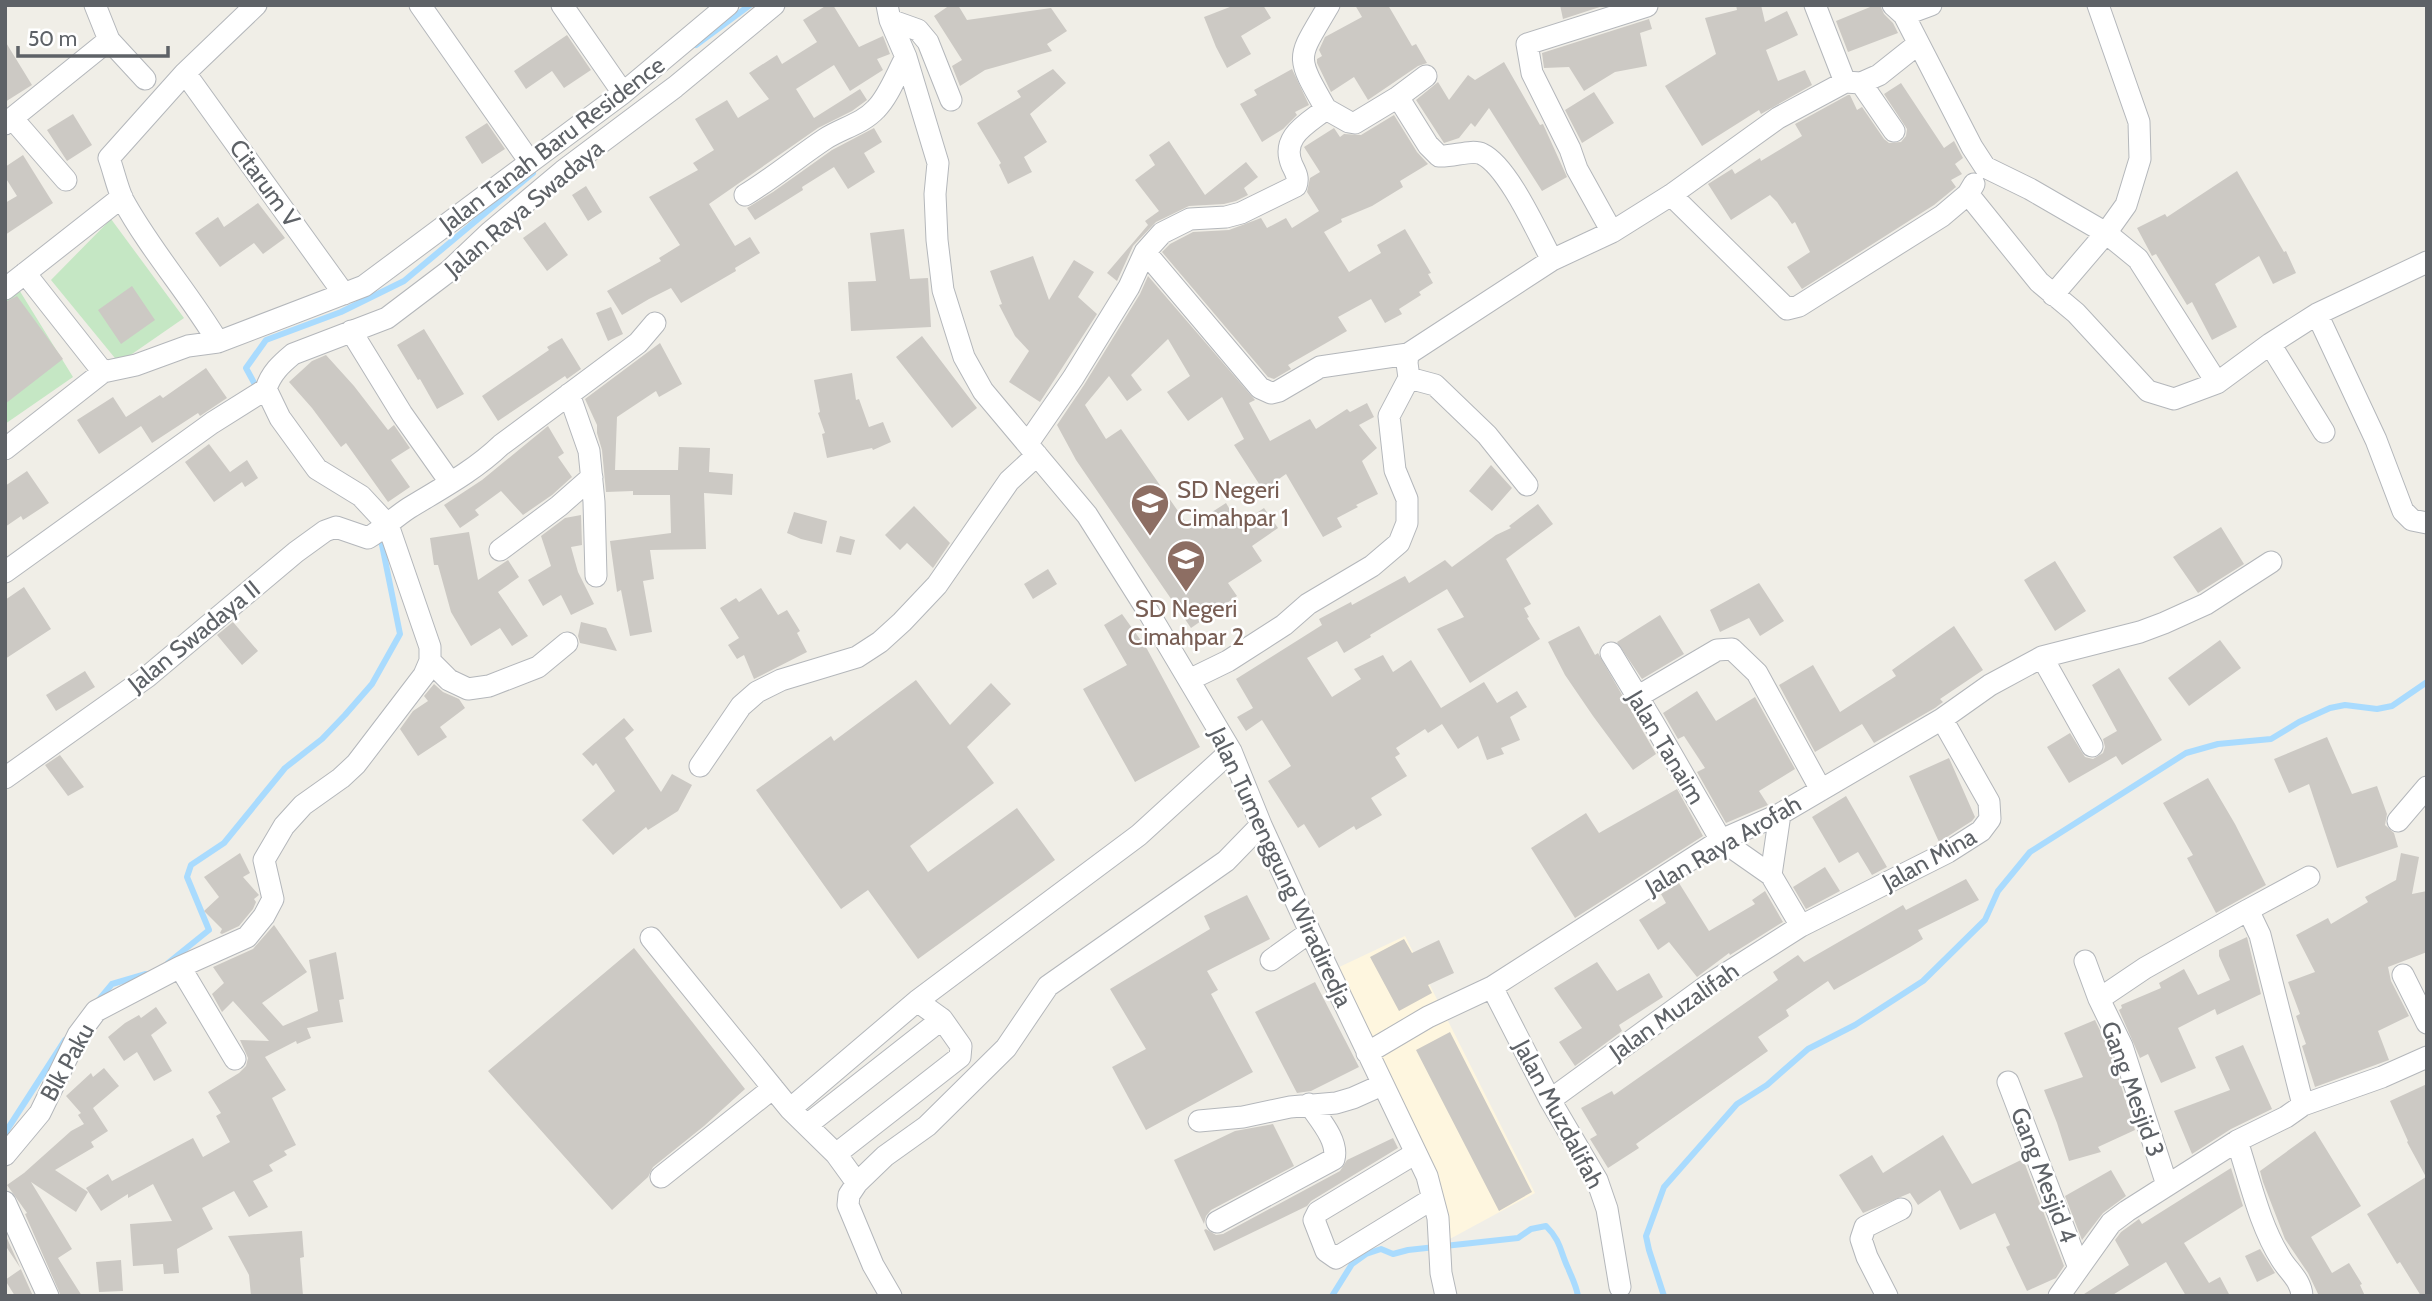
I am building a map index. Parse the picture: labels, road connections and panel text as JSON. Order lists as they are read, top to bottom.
{
  "streets": {
    "street": [
      "Jalan Tanah Baru Residence",
      "Citarum V",
      "Jalan Raya Swadaya",
      "Jalan Swadaya II",
      "Jalan Tanaim",
      "Jalan Raya Arofah",
      "Jalan Mina",
      "Jalan Tumenggung Wiradiredja",
      "Jalan Muzalifah",
      "Blk Paku",
      "Gang Mesjid 3",
      "Jalan Muzdalifah",
      "Gang Mesjid 4"
    ]
  },
  "crossings": [
    ["Jalan Tanah Baru Residence", "Citarum V"],
    ["Jalan Tanaim", "Jalan Raya Arofah"],
    ["Jalan Raya Arofah", "Jalan Mina"],
    ["Jalan Raya Arofah", "Jalan Tumenggung Wiradiredja"],
    ["Jalan Raya Arofah", "Jalan Muzdalifah"],
    ["Jalan Mina", "Jalan Muzalifah"],
    ["Jalan Muzalifah", "Jalan Muzdalifah"]
  ],
  "places": {
    "school or university": ["SD Negeri Cimahpar 1", "SD Negeri Cimahpar 2"]
  },
  "scale_bar": "50 m"
}
